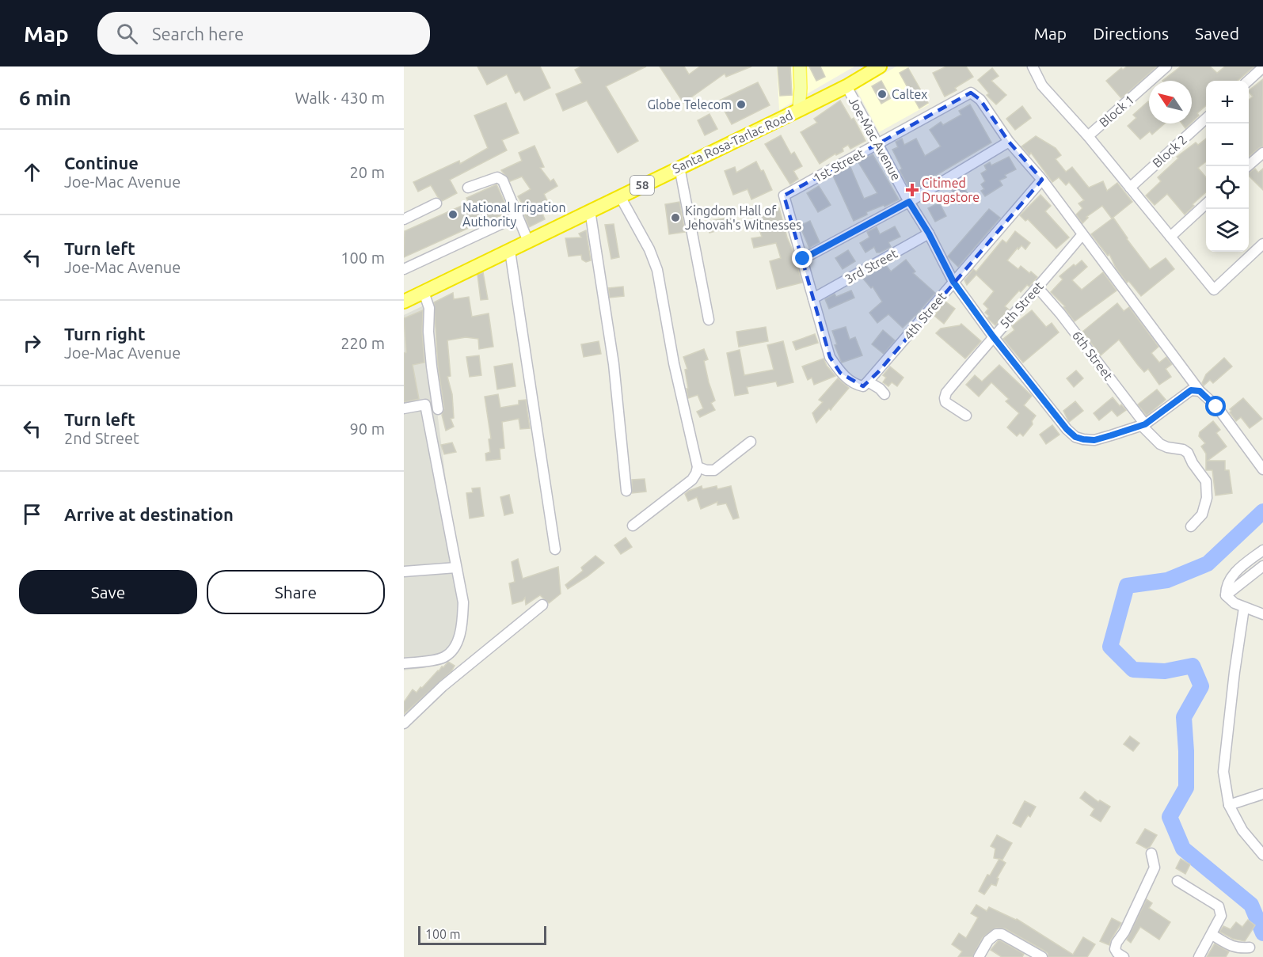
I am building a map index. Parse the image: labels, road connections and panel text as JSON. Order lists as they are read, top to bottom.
{
  "streets": {
    "highway": ["Santa Rosa-Tarlac Road", "58"],
    "street": [
      "Block 1",
      "Joe-Mac Avenue",
      "Block 2",
      "1st Street",
      "3rd Street",
      "5th Street",
      "4th Street",
      "6th Street"
    ]
  },
  "crossings": [
    ["Joe-Mac Avenue", "Santa Rosa-Tarlac Road"],
    ["Joe-Mac Avenue", "1st Street"],
    ["Joe-Mac Avenue", "3rd Street"],
    ["Joe-Mac Avenue", "5th Street"],
    ["Joe-Mac Avenue", "4th Street"],
    ["Joe-Mac Avenue", "6th Street"],
    ["5th Street", "6th Street"]
  ],
  "places": {
    "other": [
      "Caltex",
      "Globe Telecom",
      "National Irrigation Authority",
      "Kingdom Hall of Jehovah's Witnesses"
    ],
    "health": ["Citimed Drugstore"]
  },
  "scale_bar": "100 m",
  "north": "top left",
  "page": {
    "header": "Map",
    "search": "Search here",
    "nav": ["Map", "Directions", "Saved"],
    "heading": ["6 min", "Walk · 430 m"],
    "map_buttons": ["+", "−"],
    "list": [
      ["Continue", "Joe-Mac Avenue", "20 m"],
      ["Turn left", "Joe-Mac Avenue", "100 m"],
      ["Turn right", "Joe-Mac Avenue", "220 m"],
      ["Turn left", "2nd Street", "90 m"],
      "Arrive at destination"
    ],
    "buttons": ["Save", "Share"],
    "scale": "100 m"
  }
}
